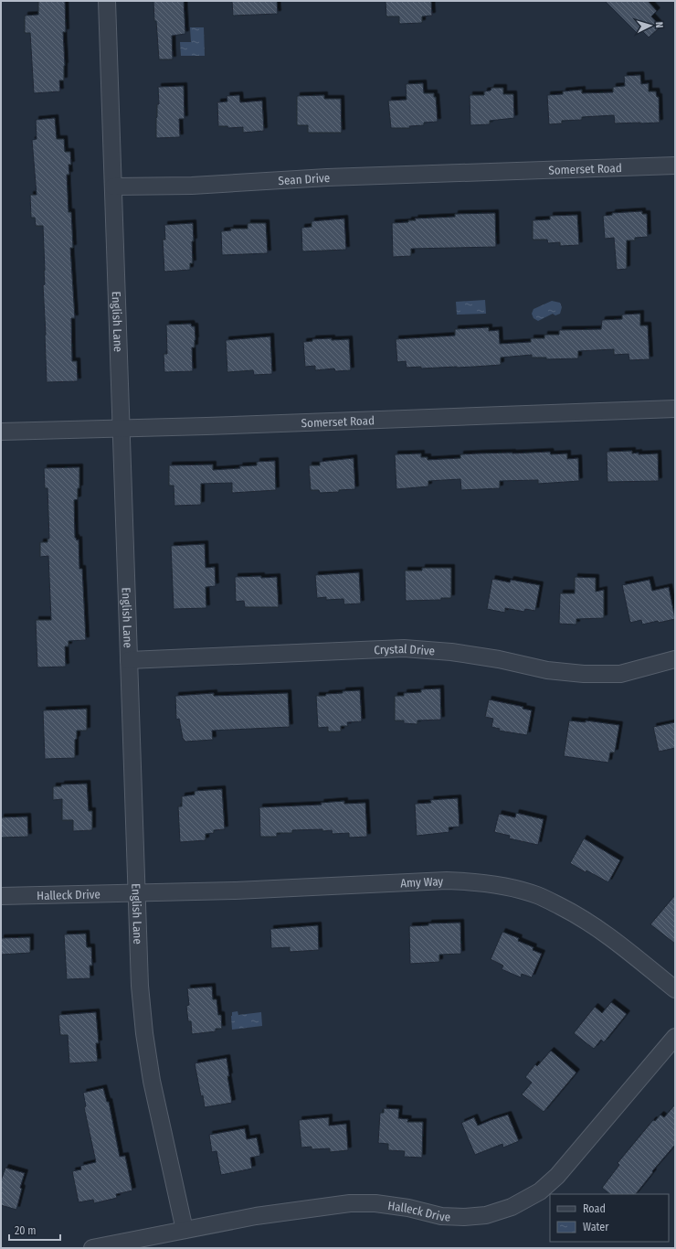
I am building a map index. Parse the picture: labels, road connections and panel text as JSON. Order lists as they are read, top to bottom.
{
  "streets": {
    "street": [
      "Somerset Road",
      "Sean Drive",
      "English Lane",
      "Crystal Drive",
      "Amy Way",
      "Halleck Drive"
    ]
  },
  "crossings": [
    ["Somerset Road", "Sean Drive"],
    ["Somerset Road", "English Lane"],
    ["Sean Drive", "English Lane"],
    ["English Lane", "Crystal Drive"],
    ["English Lane", "Amy Way"],
    ["English Lane", "Halleck Drive"],
    ["Amy Way", "Halleck Drive"]
  ],
  "legend": ["Road", "Water"],
  "scale_bar": "20 m",
  "north": "right"
}
